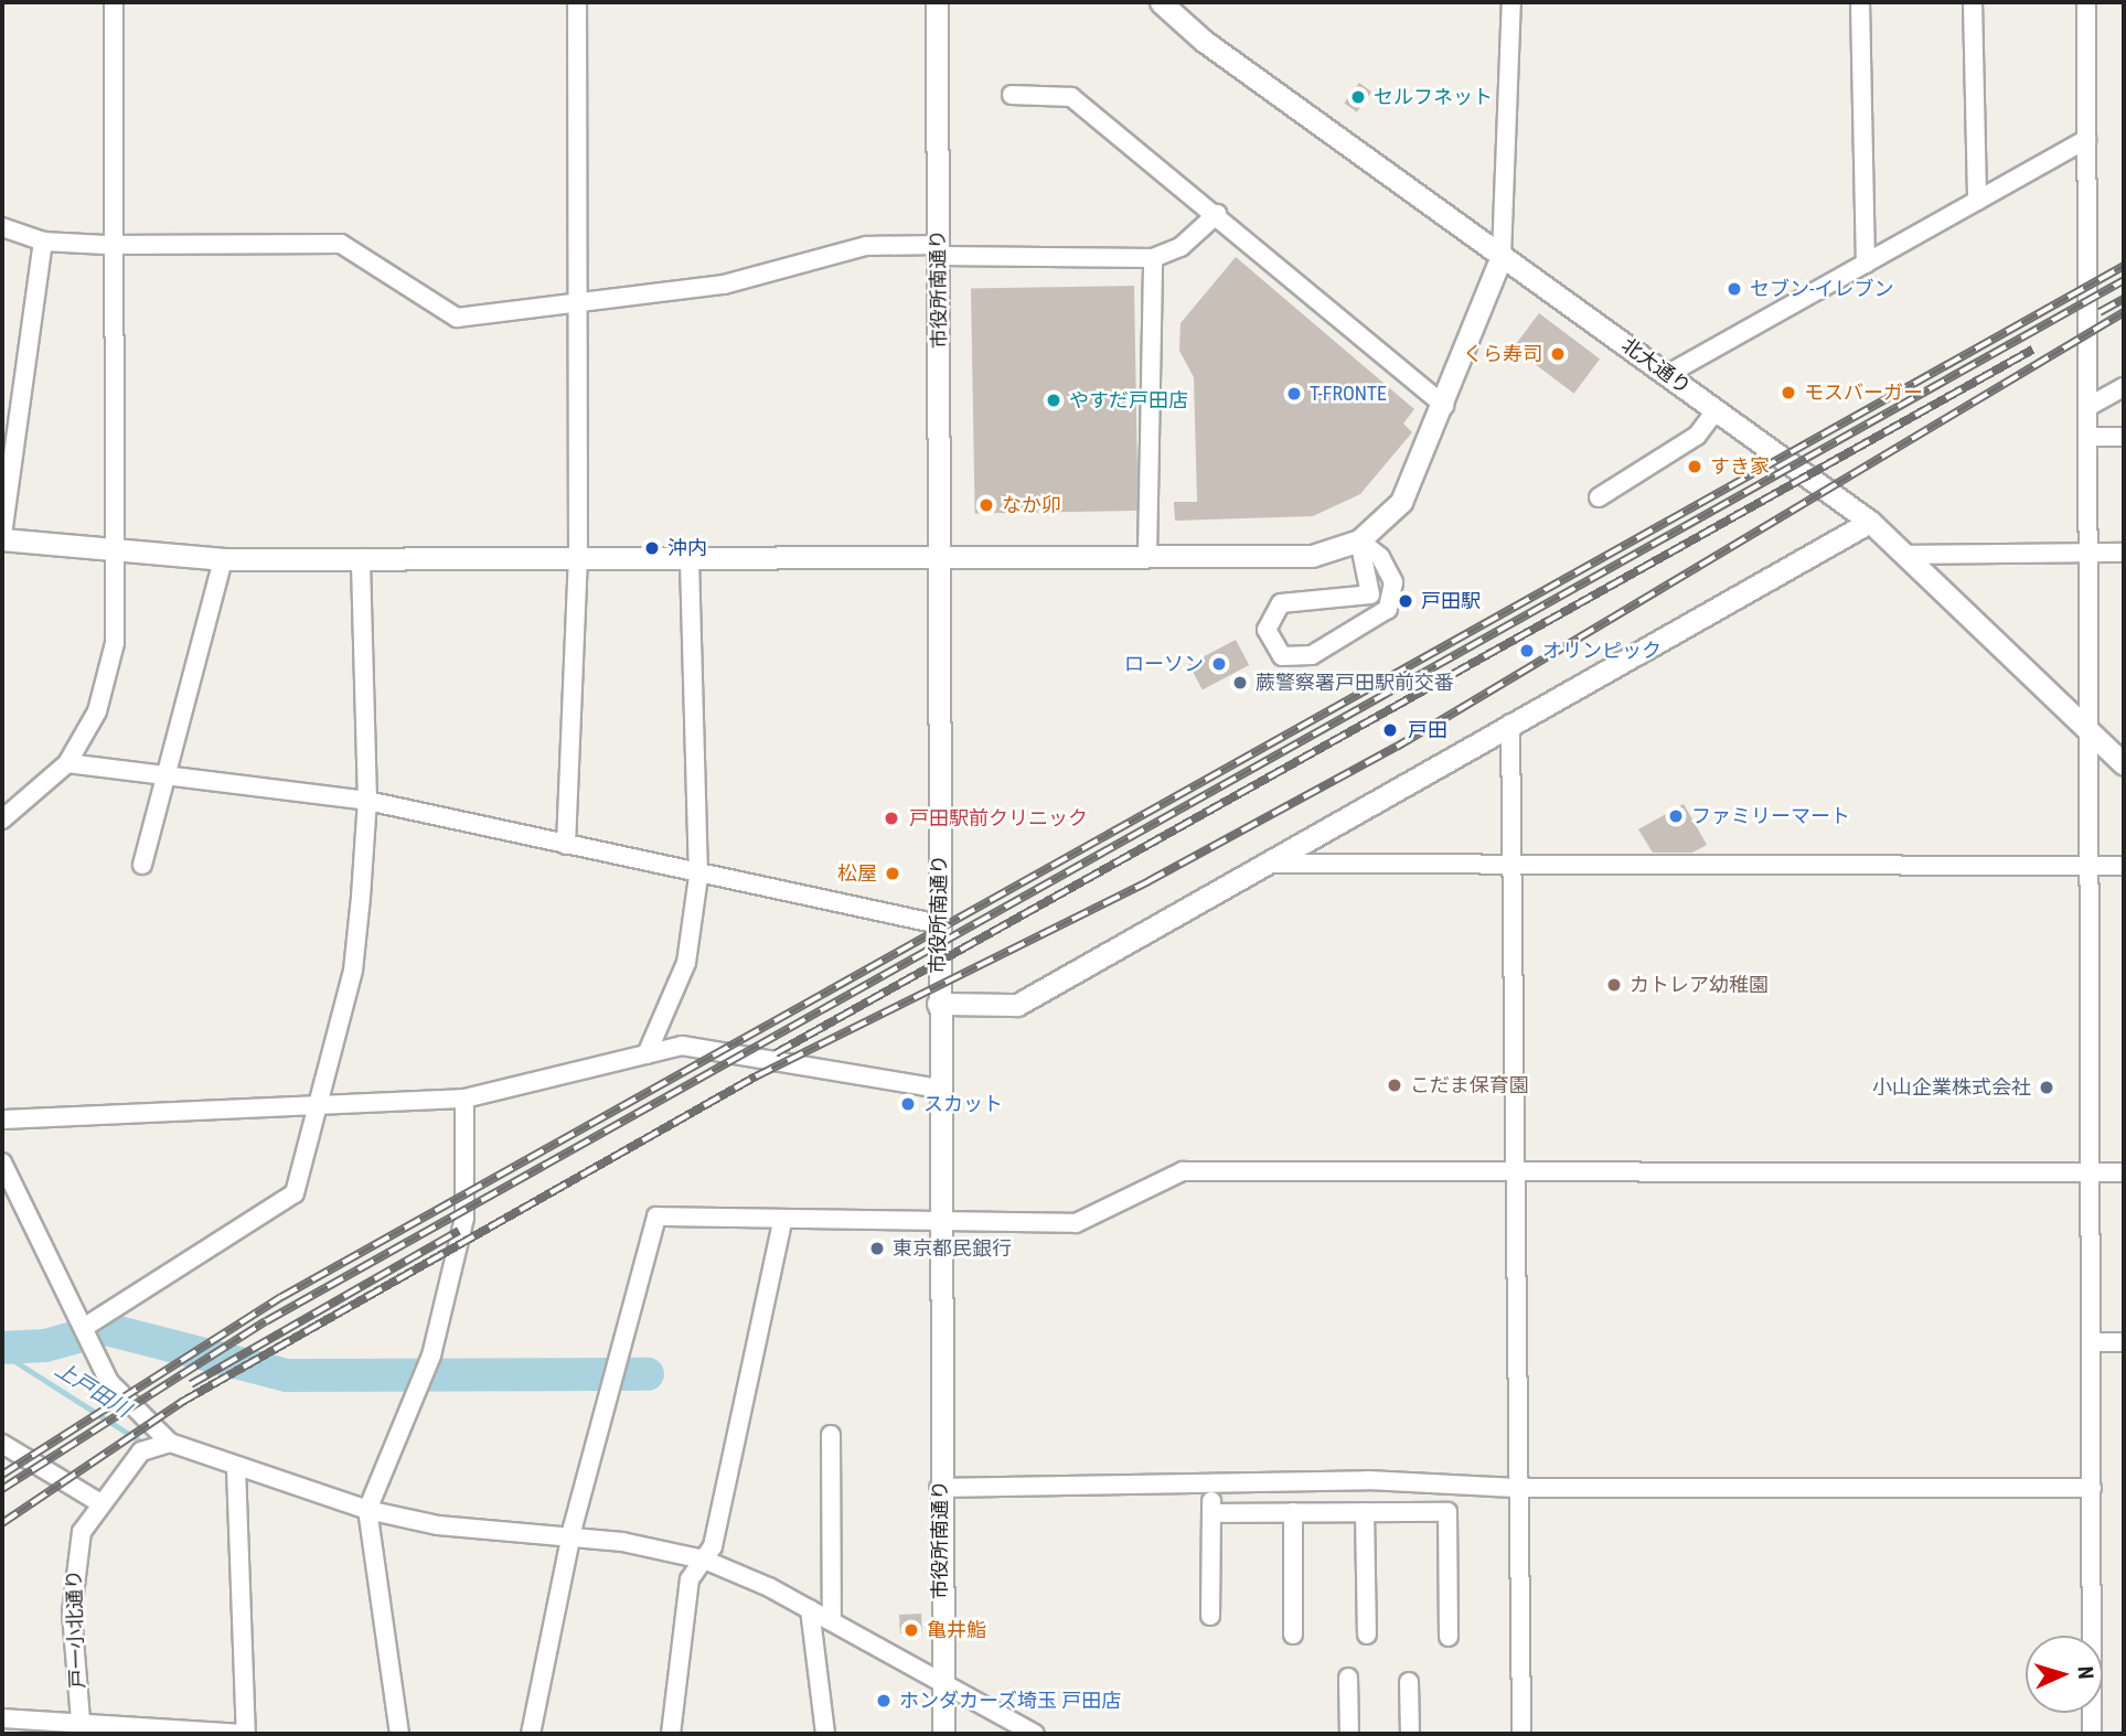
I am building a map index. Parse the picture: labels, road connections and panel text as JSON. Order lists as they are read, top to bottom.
{
  "streets": {
    "street": ["市役所南通り", "北大通り", "戸一小北通り"]
  },
  "water": ["上戸田川"],
  "places": [
    "セルフネット",
    "セブン-イレブン",
    "くら寿司",
    "モスバーガー",
    "T-FRONTE",
    "やすだ戸田店",
    "すき家",
    "なか卯",
    "沖内",
    "戸田駅",
    "オリンピック",
    "ローソン",
    "蕨警察署戸田駅前交番",
    "戸田",
    "ファミリーマート",
    "戸田駅前クリニック",
    "松屋",
    "カトレア幼稚園",
    "こだま保育園",
    "小山企業株式会社",
    "スカット",
    "東京都民銀行",
    "亀井鮨",
    "ホンダカーズ埼玉 戸田店"
  ],
  "north": "right"
}
